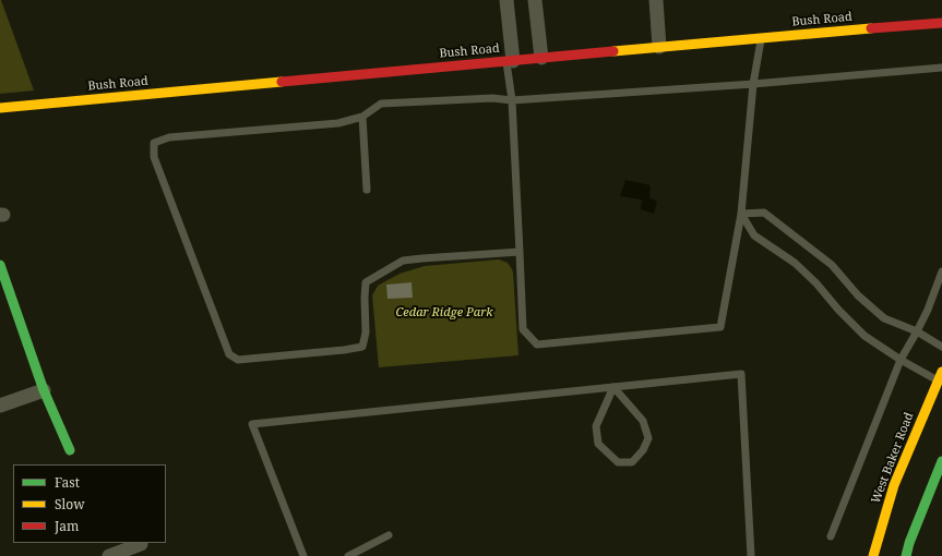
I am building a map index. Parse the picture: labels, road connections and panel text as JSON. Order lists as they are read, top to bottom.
{
  "streets": {
    "main road": ["Bush Road", "West Baker Road"]
  },
  "parks": ["Cedar Ridge Park"],
  "legend": ["Fast", "Slow", "Jam"]
}
